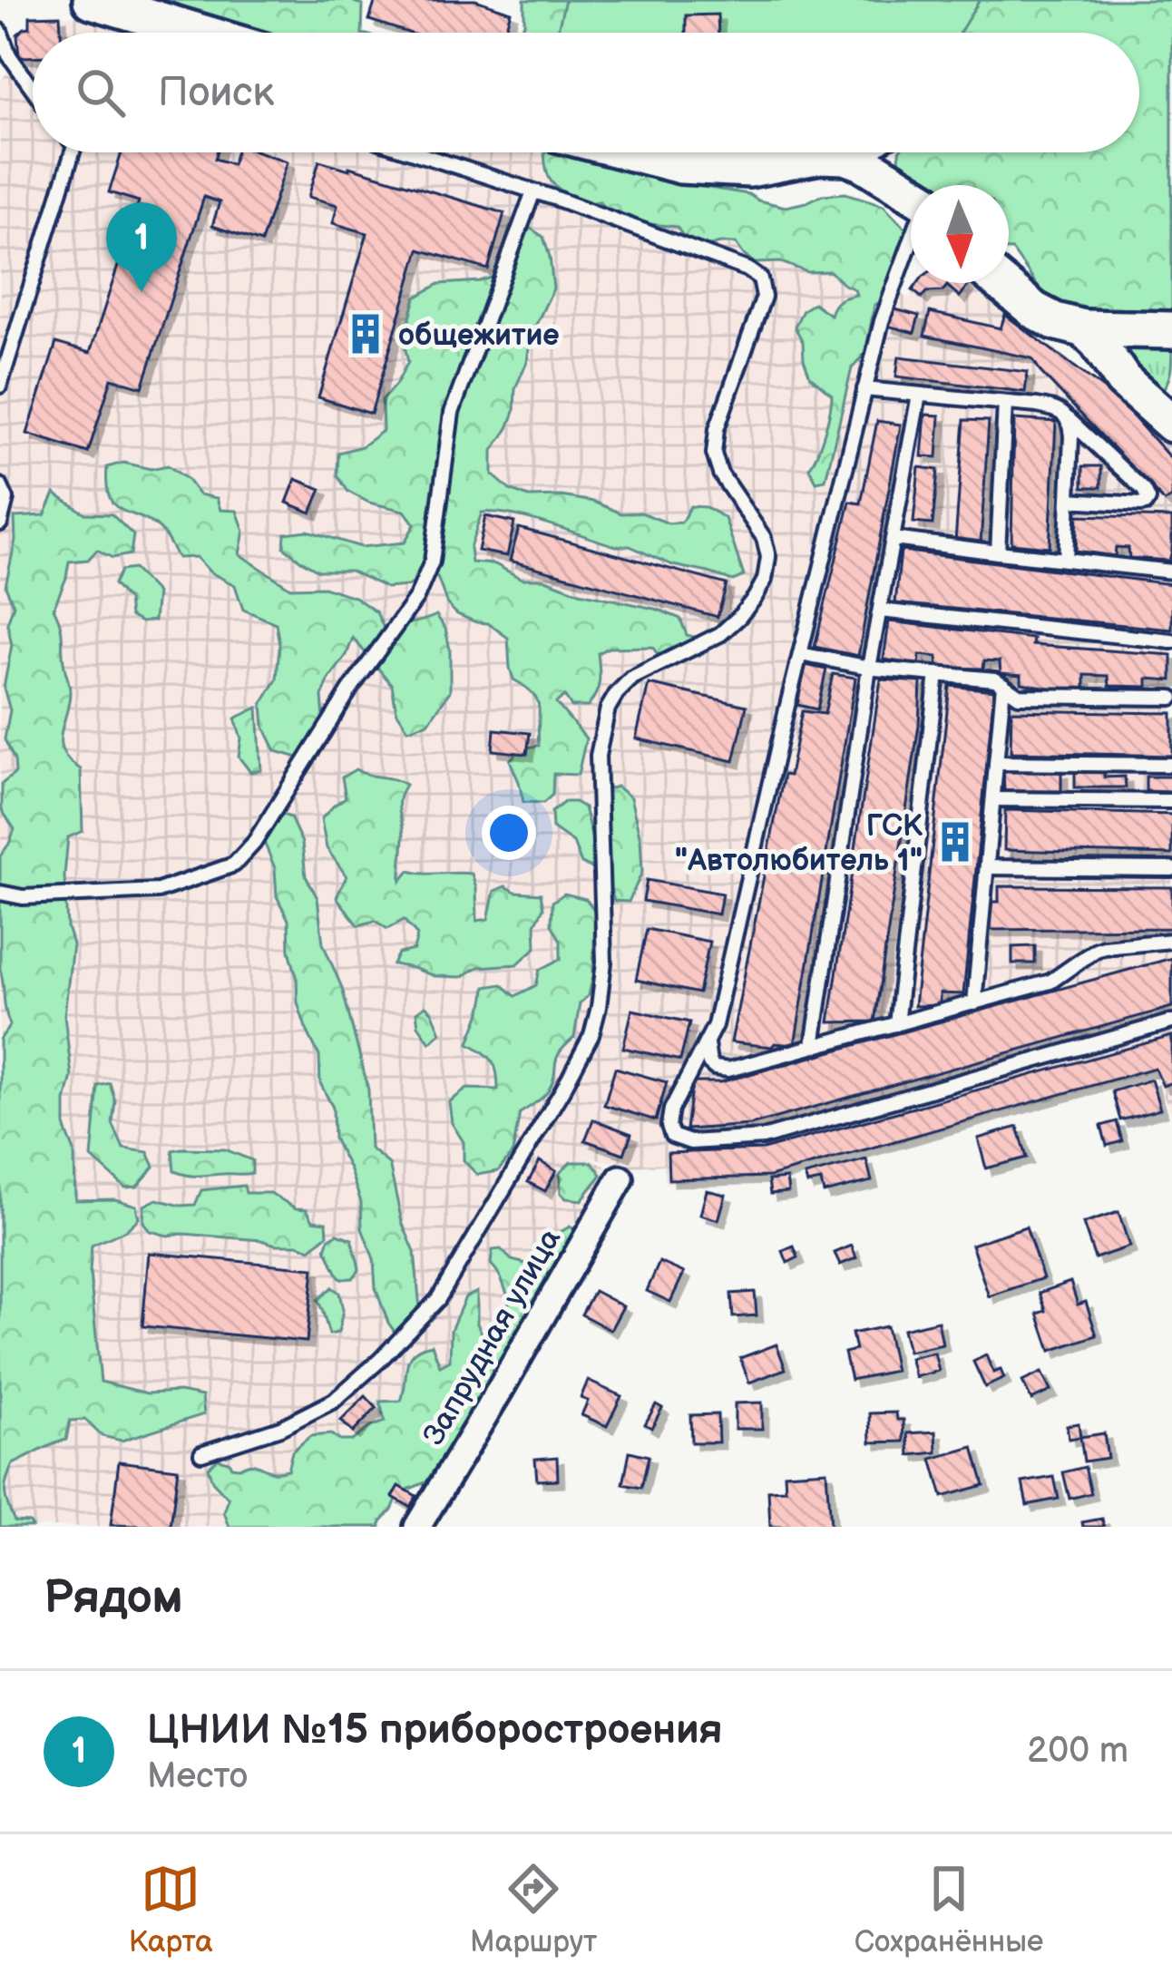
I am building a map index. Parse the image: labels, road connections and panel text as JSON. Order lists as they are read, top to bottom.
{
  "streets": {
    "street": ["Запрудная улица"]
  },
  "places": {
    "building": ["общежитие", "ГСК \"Автолюбитель 1\""]
  },
  "north": "bottom",
  "page": {
    "search": "Поиск",
    "pins": "1",
    "heading": "Рядом",
    "list": [
      {
        "mark": "1",
        "name": "ЦНИИ №15 приборостроения",
        "note": "Место",
        "value": "200 m"
      }
    ],
    "nav": ["Карта", "Маршрут", "Сохранённые"]
  }
}
